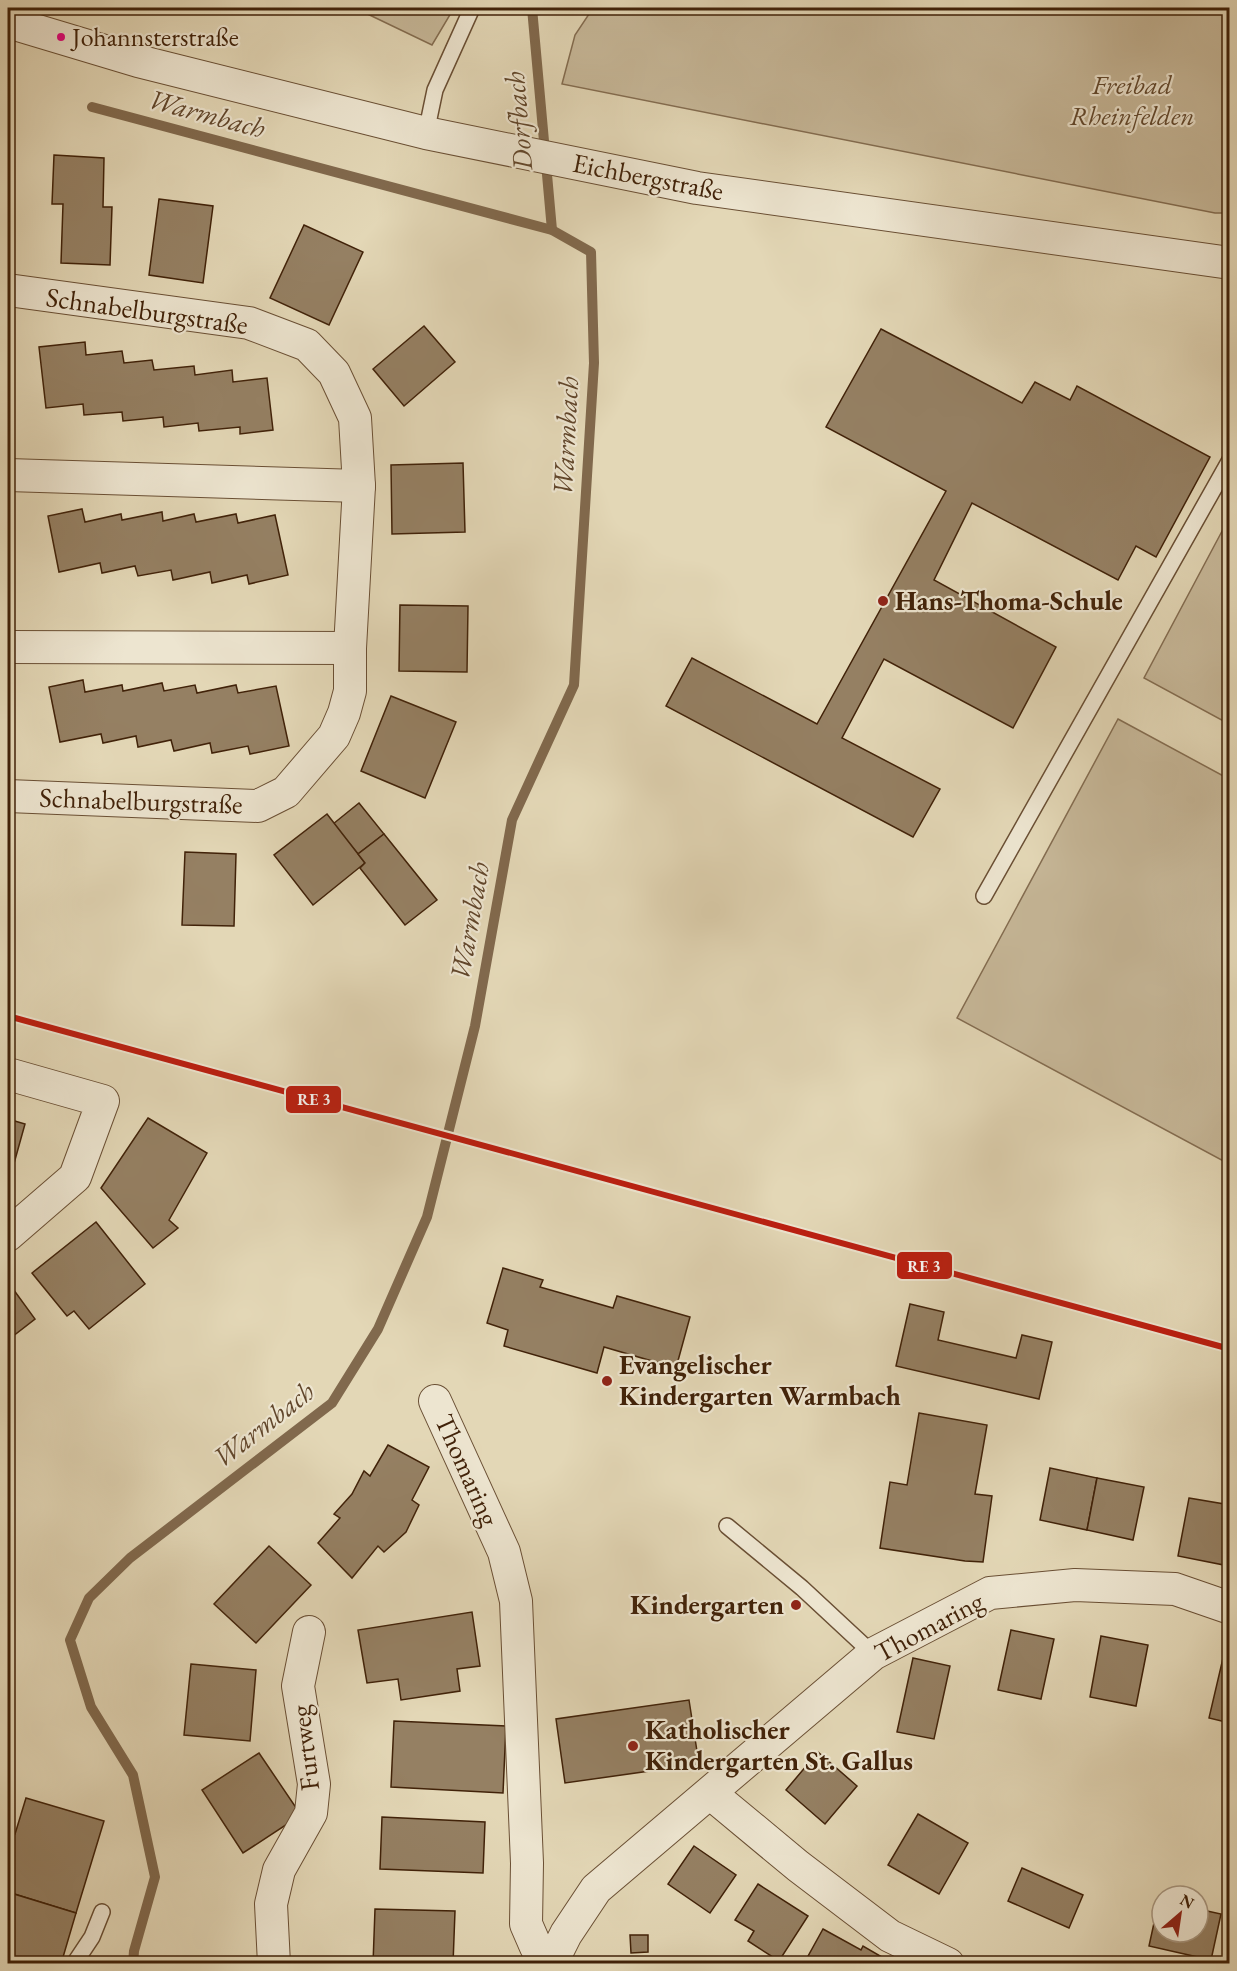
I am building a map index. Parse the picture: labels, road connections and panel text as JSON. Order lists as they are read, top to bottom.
{
  "streets": {
    "street": [
      "Eichbergstraße",
      "Schnabelburgstraße",
      "Thomaring",
      "Furtweg"
    ]
  },
  "water": ["Warmbach", "Dorfbach"],
  "parks": ["Freibad Rheinfelden"],
  "places": [
    "Johannsterstraße",
    "Hans-Thoma-Schule",
    "Evangelischer Kindergarten Warmbach",
    "Kindergarten",
    "Katholischer Kindergarten St. Gallus"
  ],
  "north": "top right"
}
